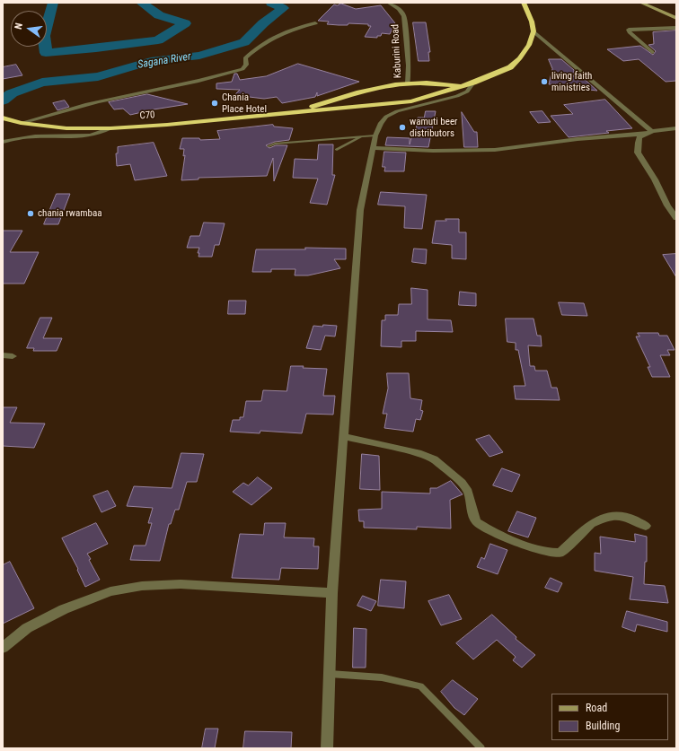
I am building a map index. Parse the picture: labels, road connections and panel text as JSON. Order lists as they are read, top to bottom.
{
  "streets": {
    "highway": ["C70"],
    "street": ["Kaburini Road"]
  },
  "water": ["Sagana River"],
  "places": [
    "living faith ministries",
    "Chania Place Hotel",
    "wamuti beer distributors",
    "chania rwambaa"
  ],
  "legend": ["Road", "Building"],
  "north": "left"
}
